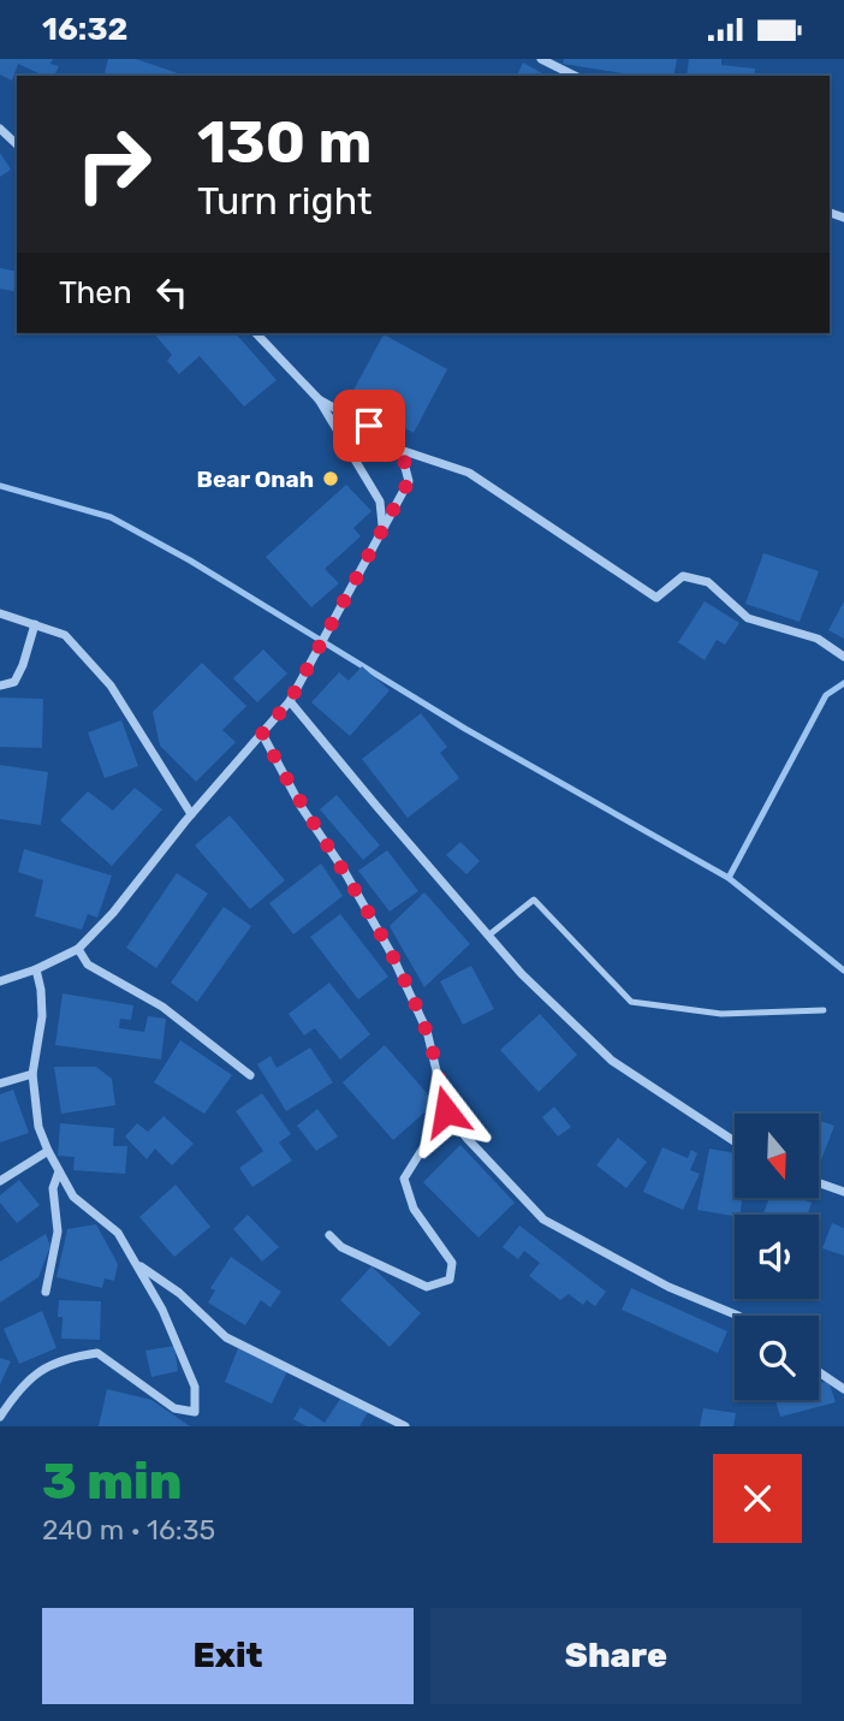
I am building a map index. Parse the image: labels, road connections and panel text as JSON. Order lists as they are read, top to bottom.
{
  "places": ["Bear Onah"],
  "north": "bottom",
  "page": {
    "status": "16:32",
    "turn": ["130 m", "Turn right"],
    "then": "Then",
    "heading": ["3 min", "240 m · 16:35"],
    "buttons": ["Exit", "Share"]
  }
}
